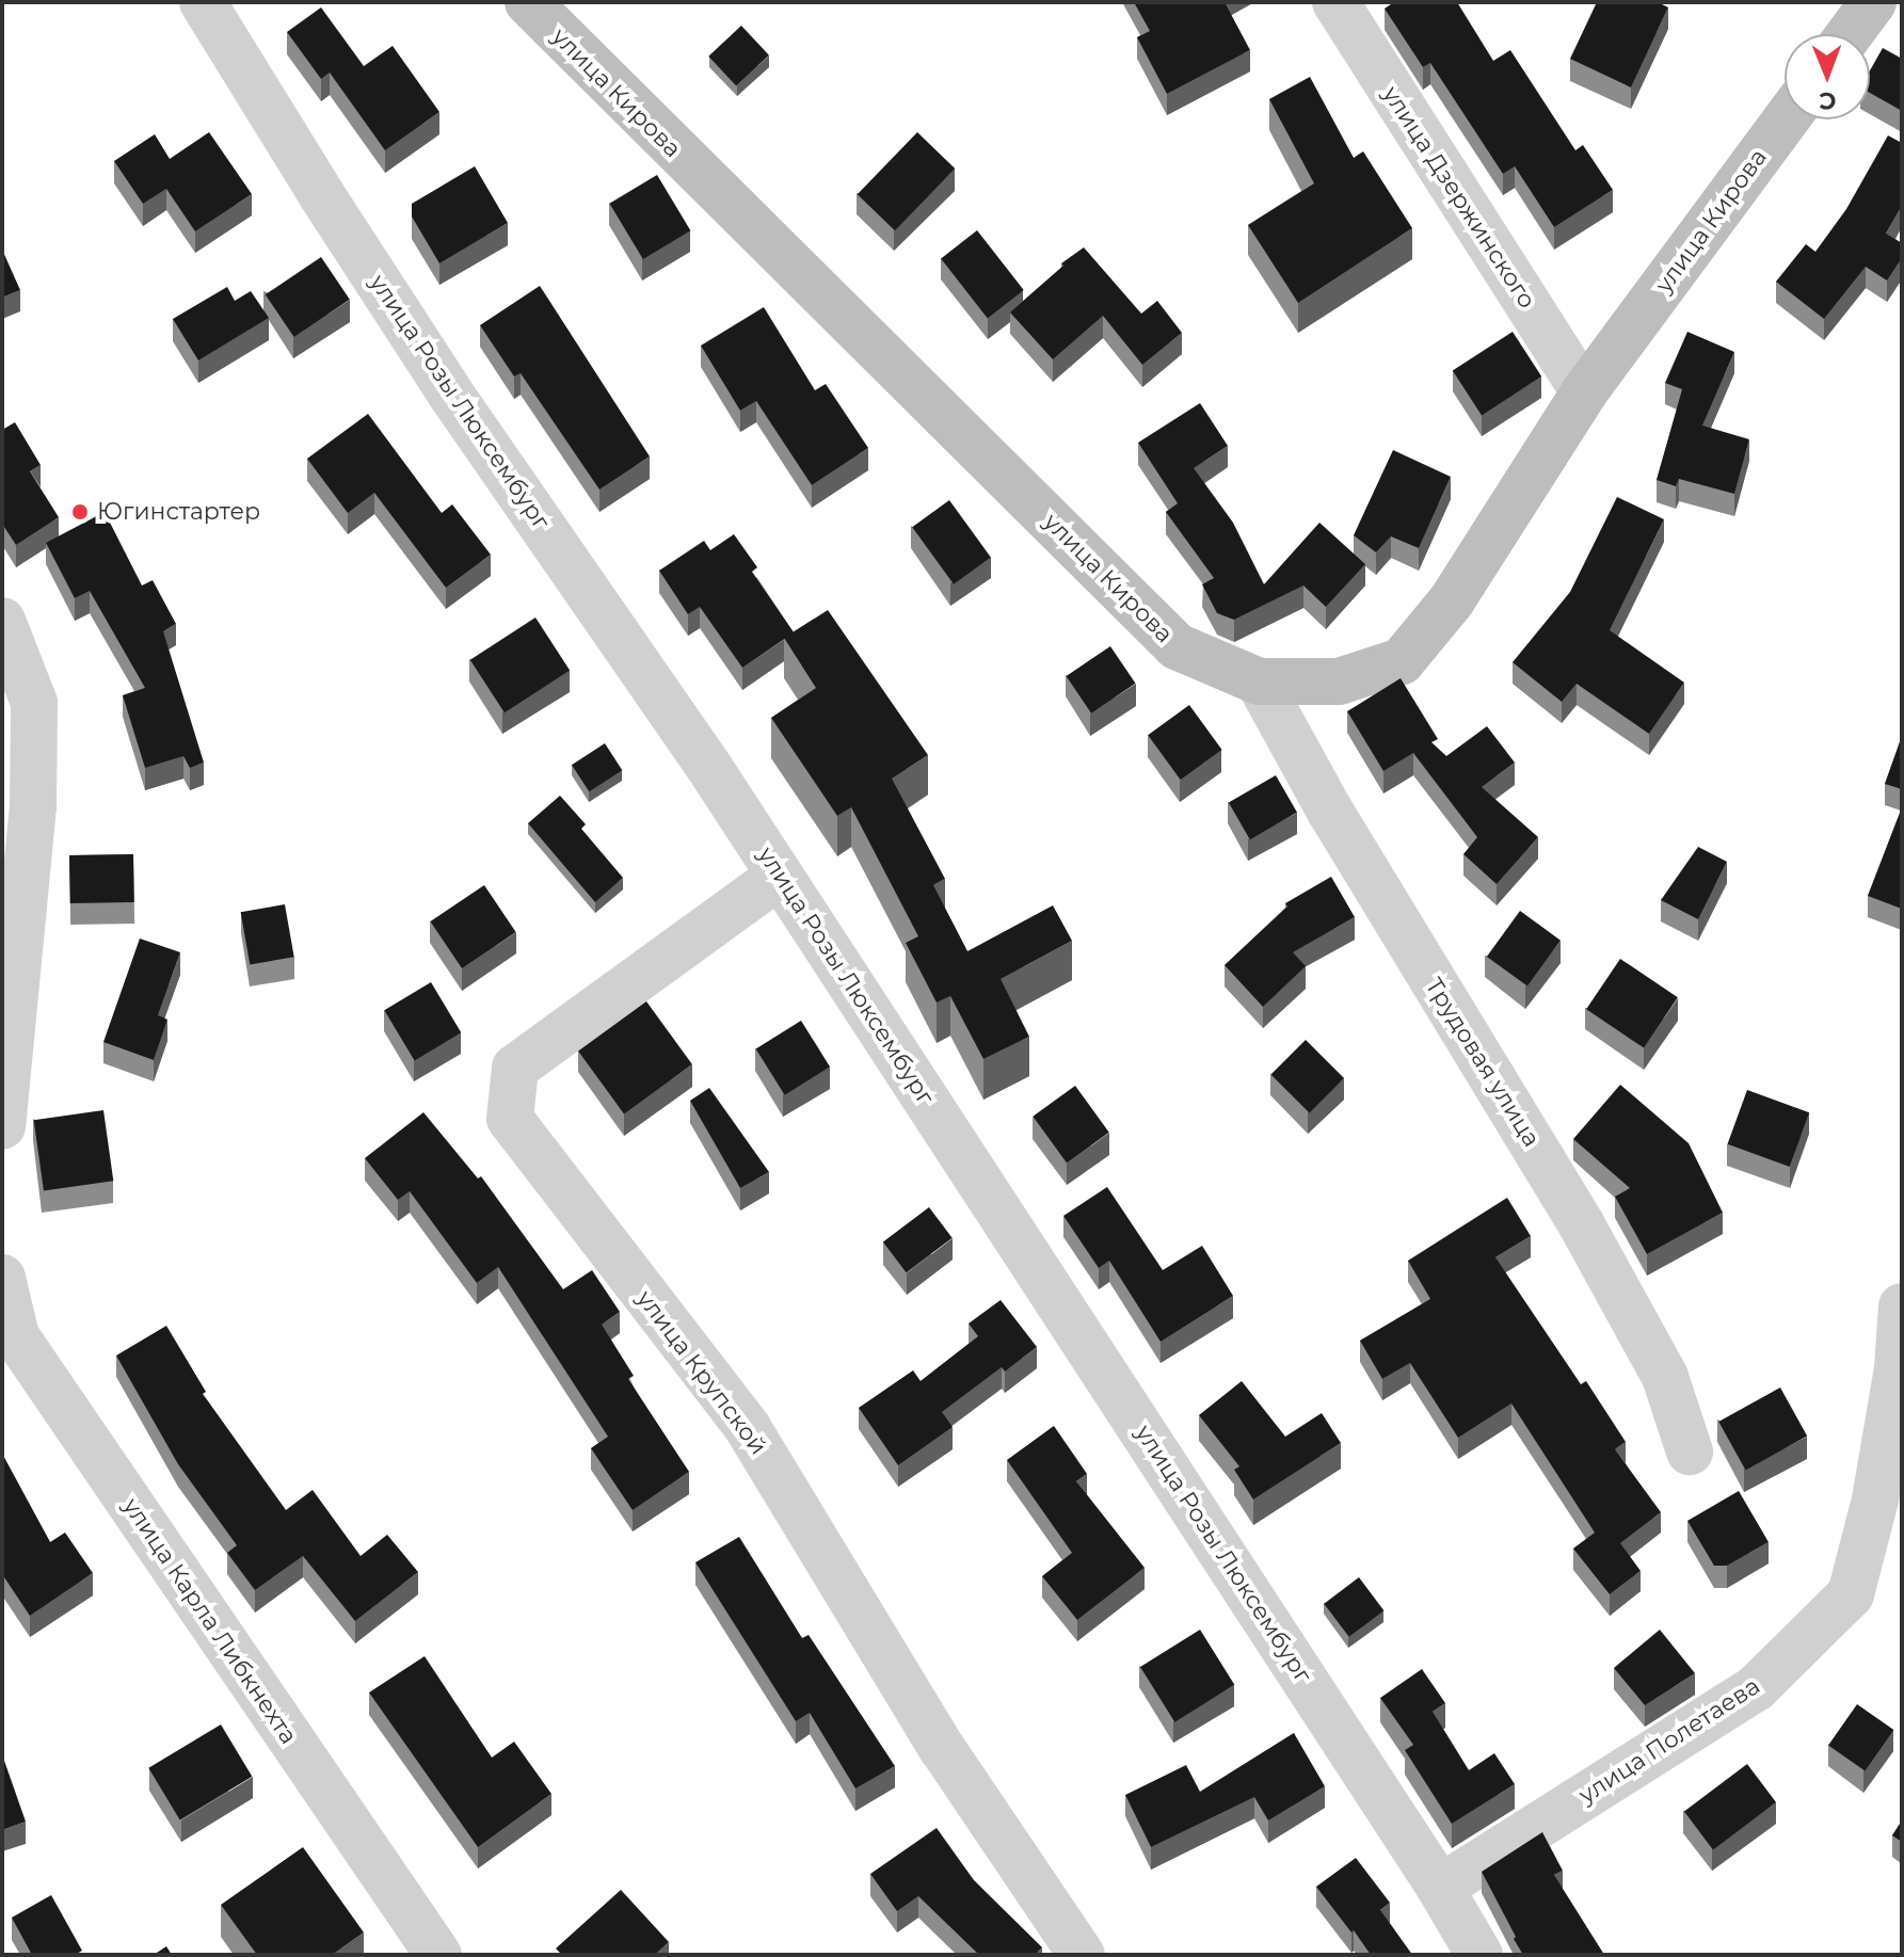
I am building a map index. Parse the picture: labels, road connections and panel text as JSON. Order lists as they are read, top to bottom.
{
  "streets": {
    "main road": ["улица Кирова"],
    "street": [
      "улица Дзержинского",
      "улица Розы Люксембург",
      "Трудовая улица",
      "улица Крупской",
      "улица Карла Либкнехта",
      "улица Полетаева"
    ]
  },
  "crossings": [
    ["улица Кирова", "улица Дзержинского"],
    ["улица Кирова", "Трудовая улица"],
    ["улица Розы Люксембург", "улица Крупской"],
    ["улица Розы Люксембург", "улица Полетаева"]
  ],
  "places": ["Югинстартер"],
  "north": "bottom"
}
